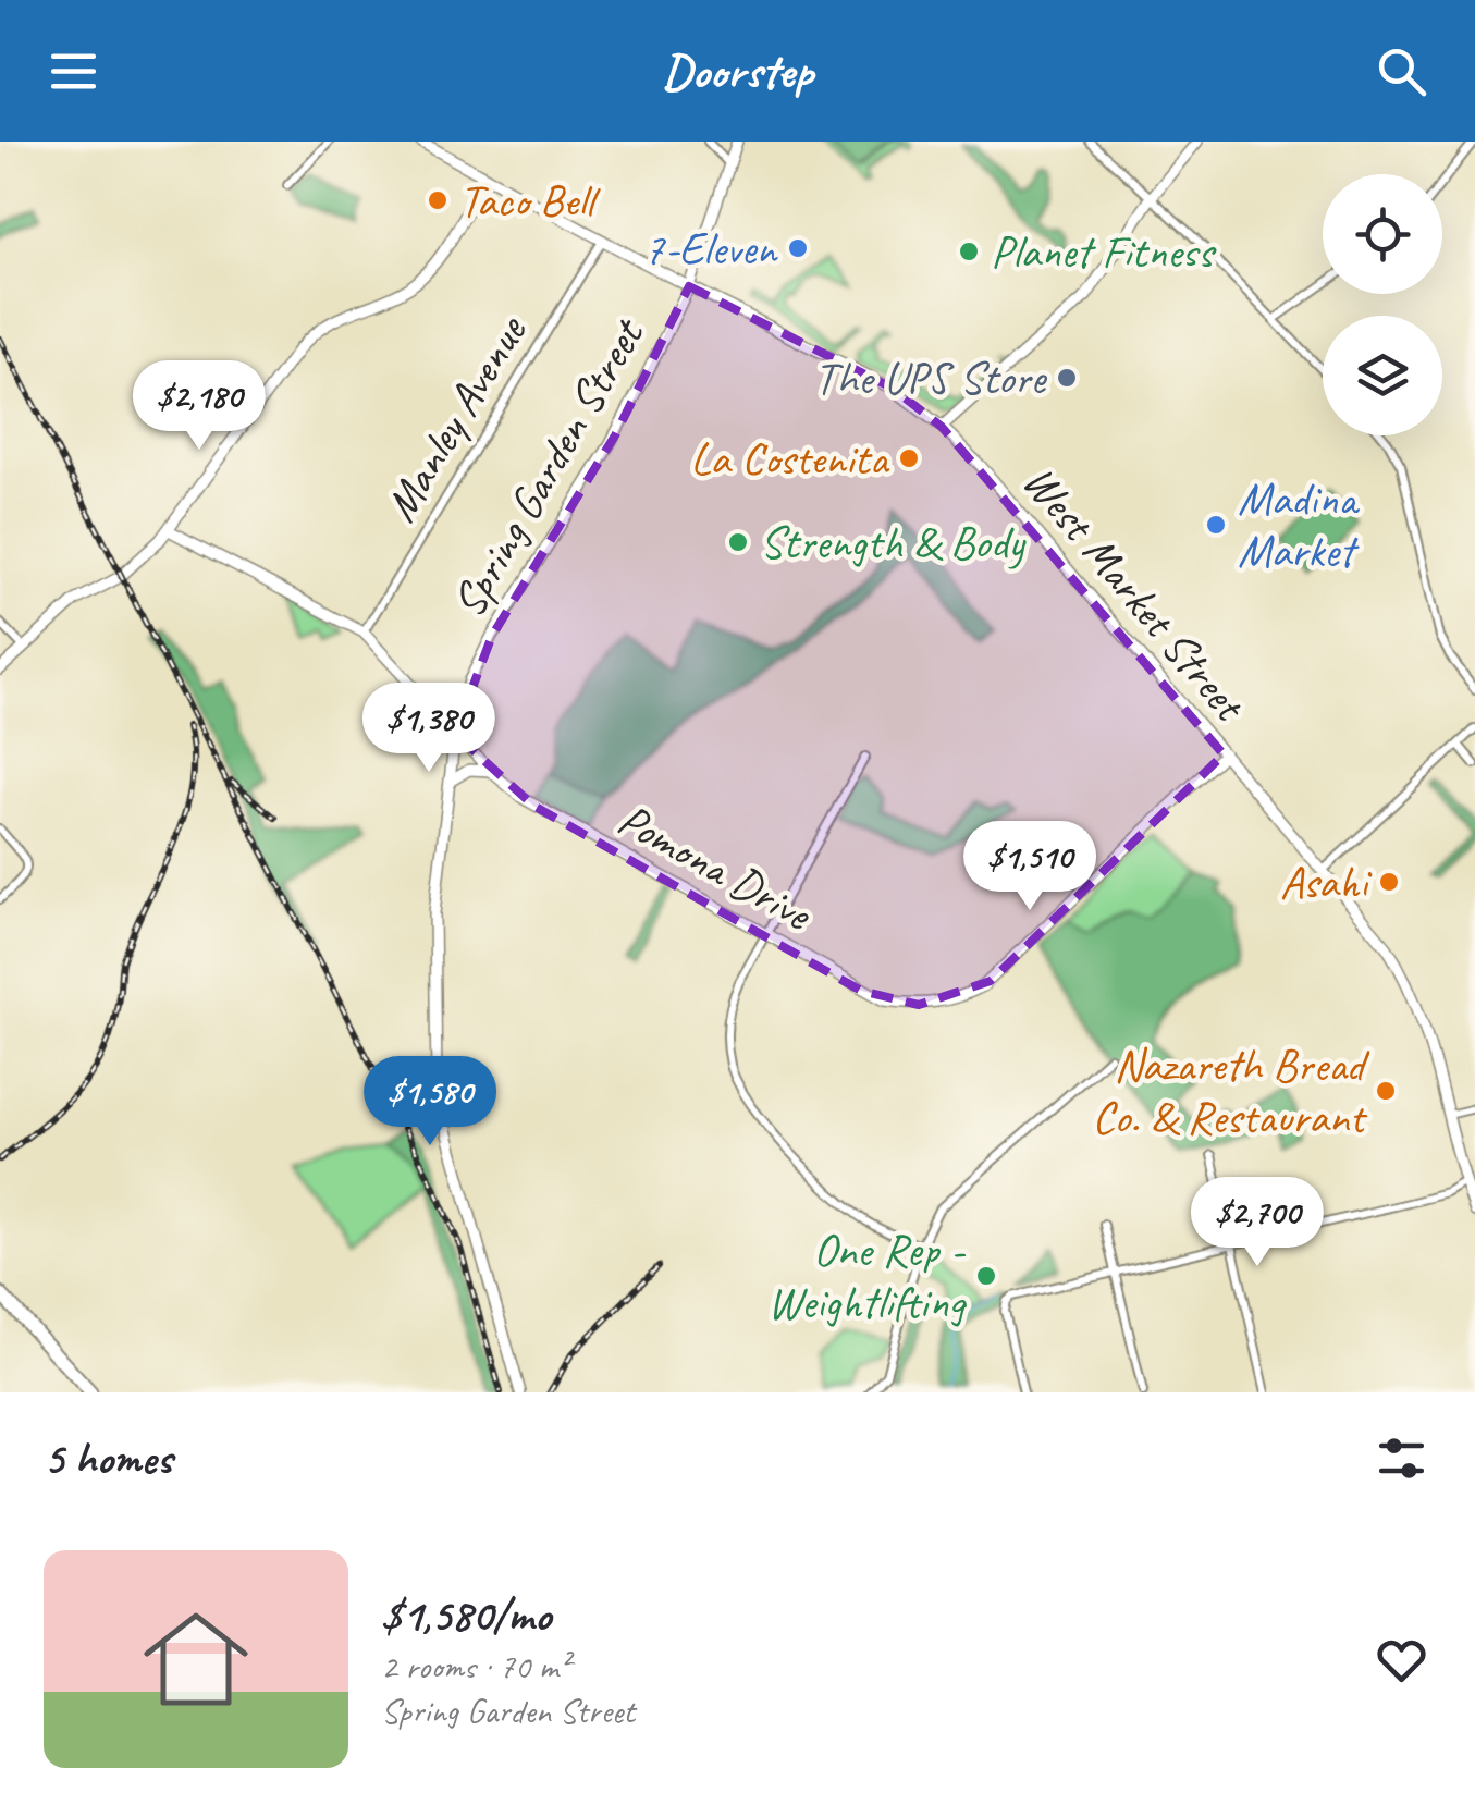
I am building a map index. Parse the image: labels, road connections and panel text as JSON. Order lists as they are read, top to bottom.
{
  "streets": {
    "main road": ["Spring Garden Street", "West Market Street", "Pomona Drive"],
    "street": ["Manley Avenue"]
  },
  "crossings": [
    ["Manley Avenue", "West Market Street"],
    ["Manley Avenue", "Pomona Drive"],
    ["Spring Garden Street", "West Market Street"],
    ["Spring Garden Street", "Pomona Drive"],
    ["West Market Street", "Pomona Drive"]
  ],
  "places": [
    "Taco Bell",
    "7-Eleven",
    "Planet Fitness",
    "The UPS Store",
    "La Costenita",
    "Madina Market",
    "Strength & Body",
    "Asahi",
    "Nazareth Bread Co. & Restaurant",
    "One Rep - Weightlifting"
  ],
  "page": {
    "header": "Doorstep",
    "price": [
      "$2,180",
      "$1,380",
      "$1,510",
      "$1,580",
      "$2,700"
    ],
    "heading": "5 homes",
    "list": [
      {
        "name": "$1,580/mo",
        "note": "2 rooms · 70 m² · Spring Garden Street"
      }
    ]
  }
}
